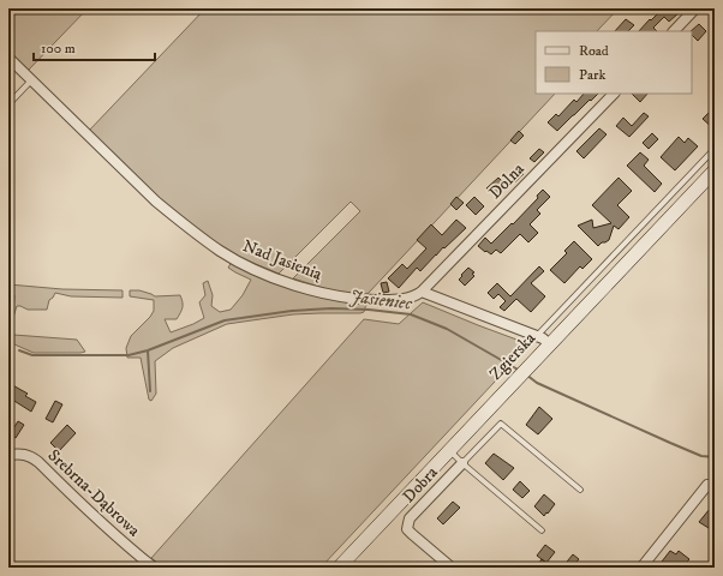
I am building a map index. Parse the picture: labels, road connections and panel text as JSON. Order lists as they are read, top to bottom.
{
  "streets": {
    "main road": ["Zgierska"],
    "street": [
      "Dolna",
      "Nad Jasienią",
      "Dobra",
      "Srebrna-Dąbrowa"
    ]
  },
  "crossings": [
    ["Dolna", "Nad Jasienią"]
  ],
  "water": ["Jasieniec"],
  "legend": ["Road", "Park"],
  "scale_bar": "100 m"
}
